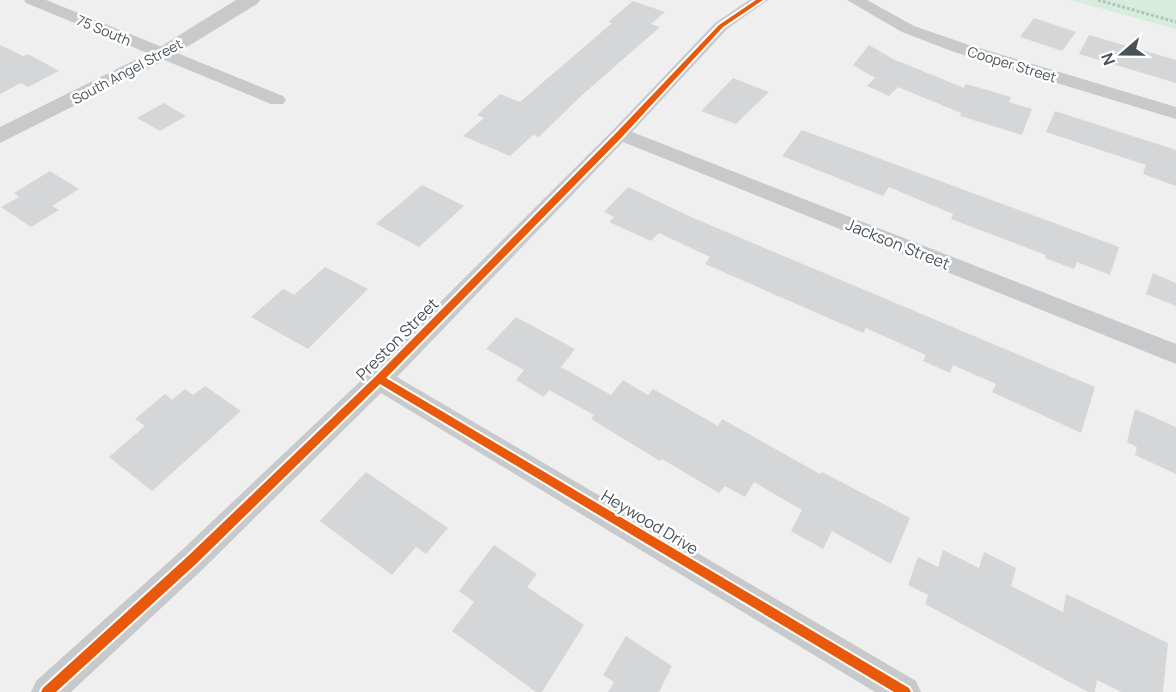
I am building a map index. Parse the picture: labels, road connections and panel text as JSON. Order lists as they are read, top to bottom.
{
  "streets": {
    "street": [
      "75 South",
      "Cooper Street",
      "South Angel Street",
      "Jackson Street",
      "Preston Street",
      "Heywood Drive"
    ]
  },
  "crossings": [
    ["75 South", "South Angel Street"],
    ["Jackson Street", "Preston Street"],
    ["Preston Street", "Heywood Drive"]
  ],
  "north": "left"
}
